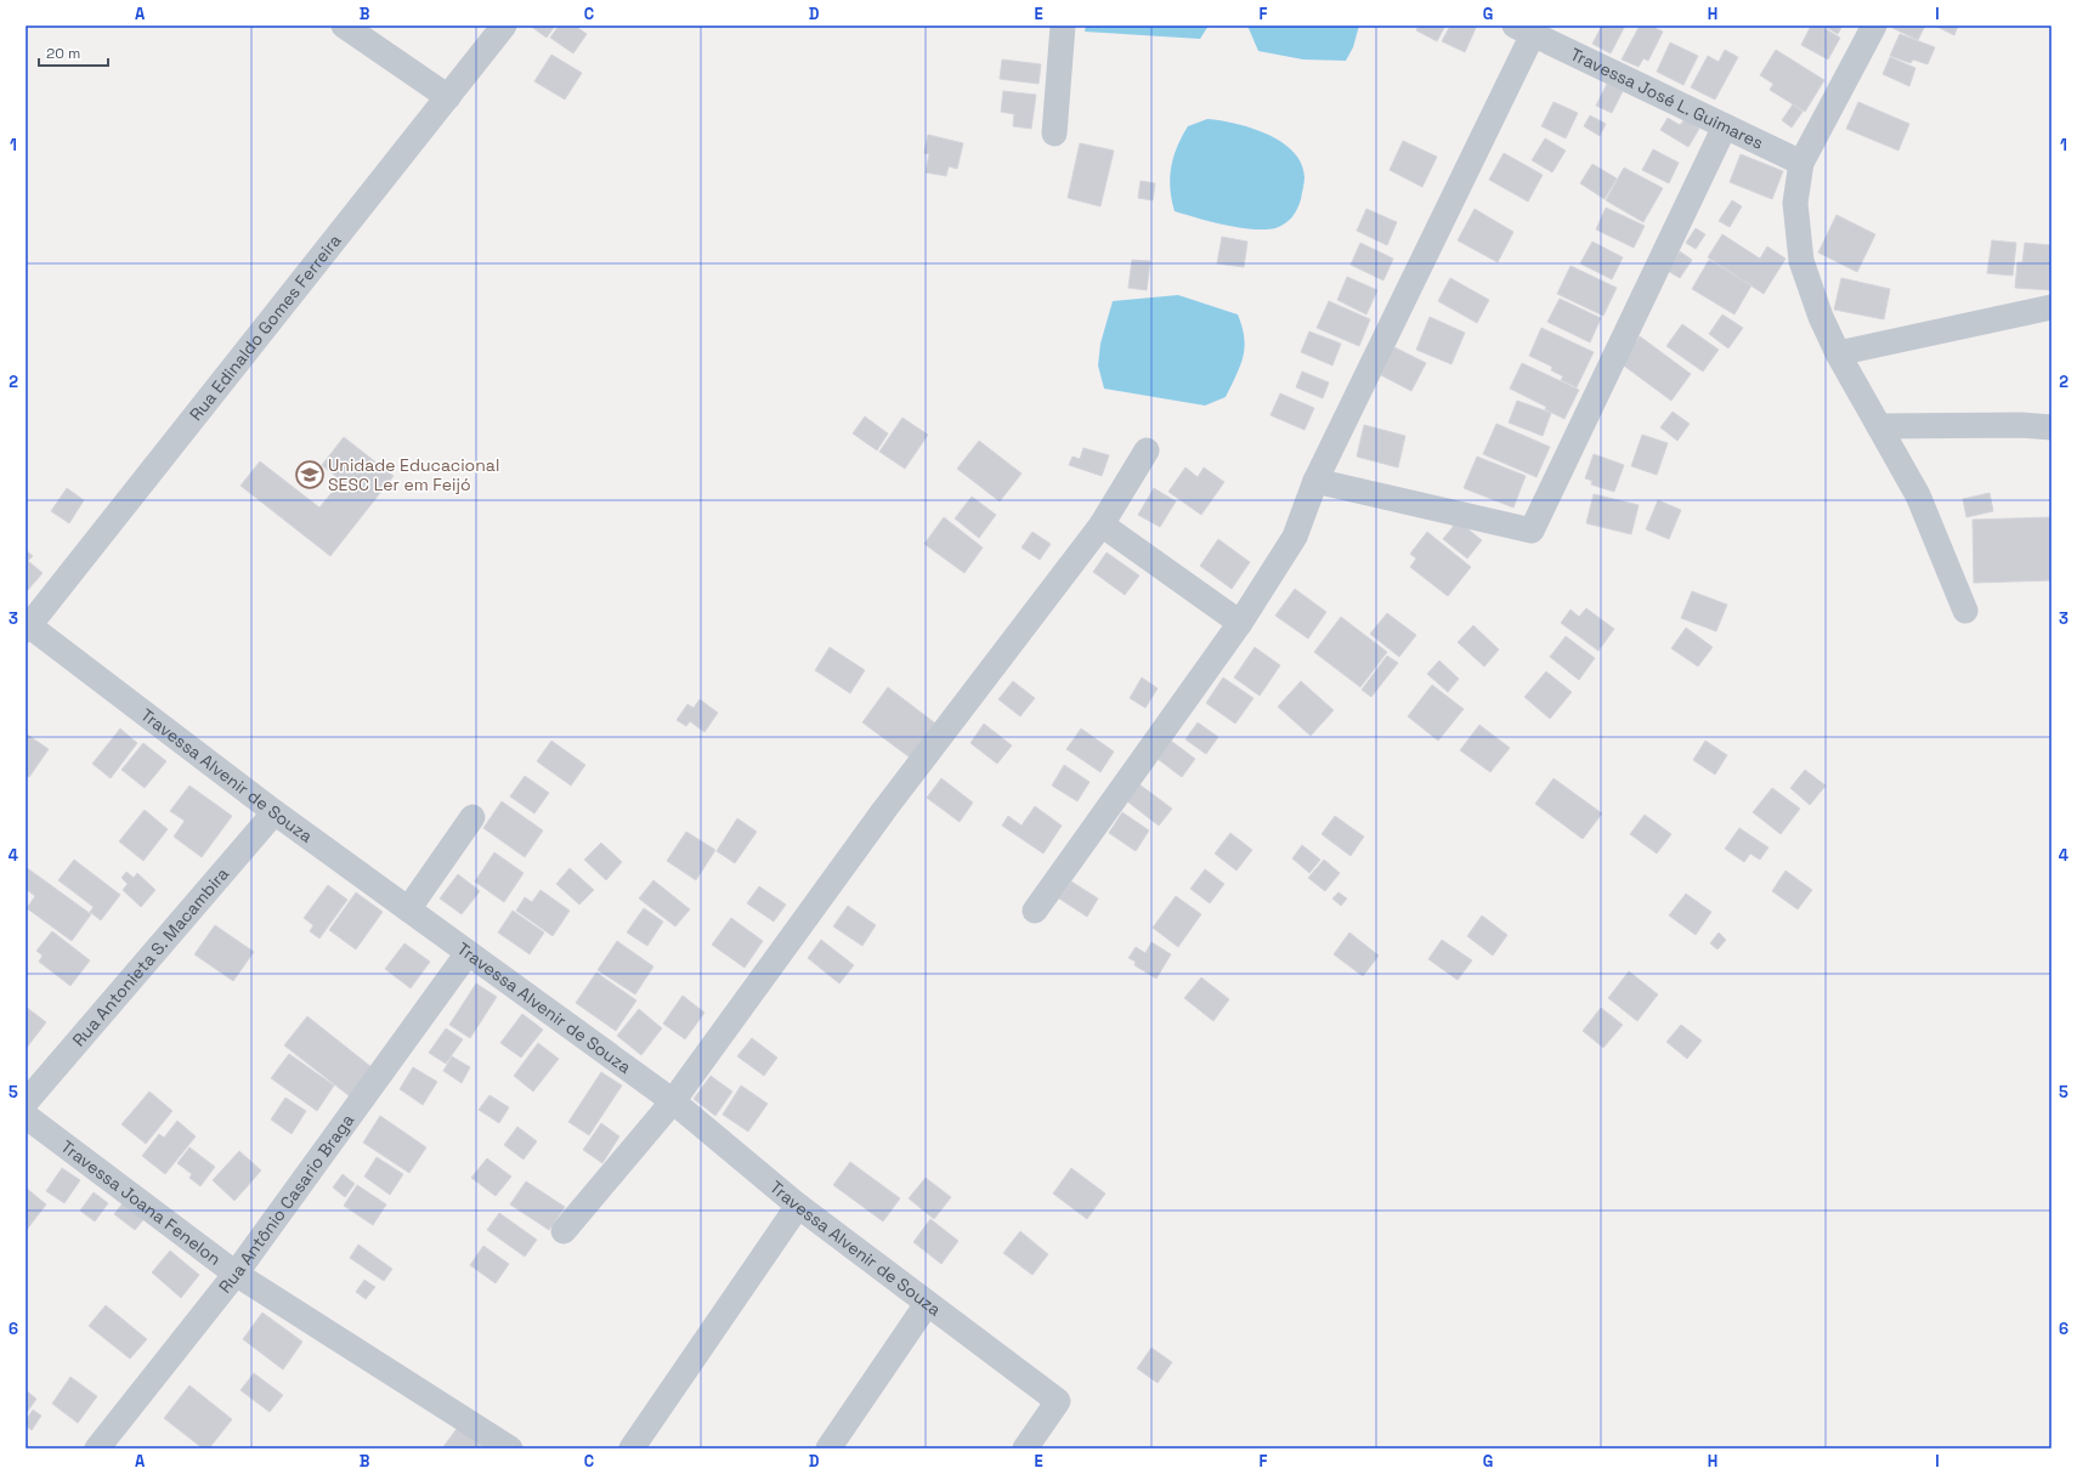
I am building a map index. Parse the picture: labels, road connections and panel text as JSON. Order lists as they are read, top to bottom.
{
  "streets": {
    "street": [
      "Travessa José L. Guimares",
      "Rua Edinaldo Gomes Ferreira",
      "Travessa Alvenir de Souza",
      "Rua Antonieta S. Macambira",
      "Travessa Joana Fenelon",
      "Rua Antônio Casario Braga"
    ]
  },
  "crossings": [
    ["Rua Edinaldo Gomes Ferreira", "Travessa Alvenir de Souza"],
    ["Travessa Alvenir de Souza", "Rua Antonieta S. Macambira"],
    ["Travessa Alvenir de Souza", "Rua Antônio Casario Braga"],
    ["Travessa Joana Fenelon", "Rua Antônio Casario Braga"]
  ],
  "places": {
    "school or university": ["Unidade Educacional SESC Ler em Feijó"]
  },
  "scale_bar": "20 m",
  "grid": {
    "columns": [
      "A",
      "B",
      "C",
      "D",
      "E",
      "F",
      "G",
      "H",
      "I"
    ],
    "rows": [
      "1",
      "2",
      "3",
      "4",
      "5",
      "6"
    ]
  }
}
